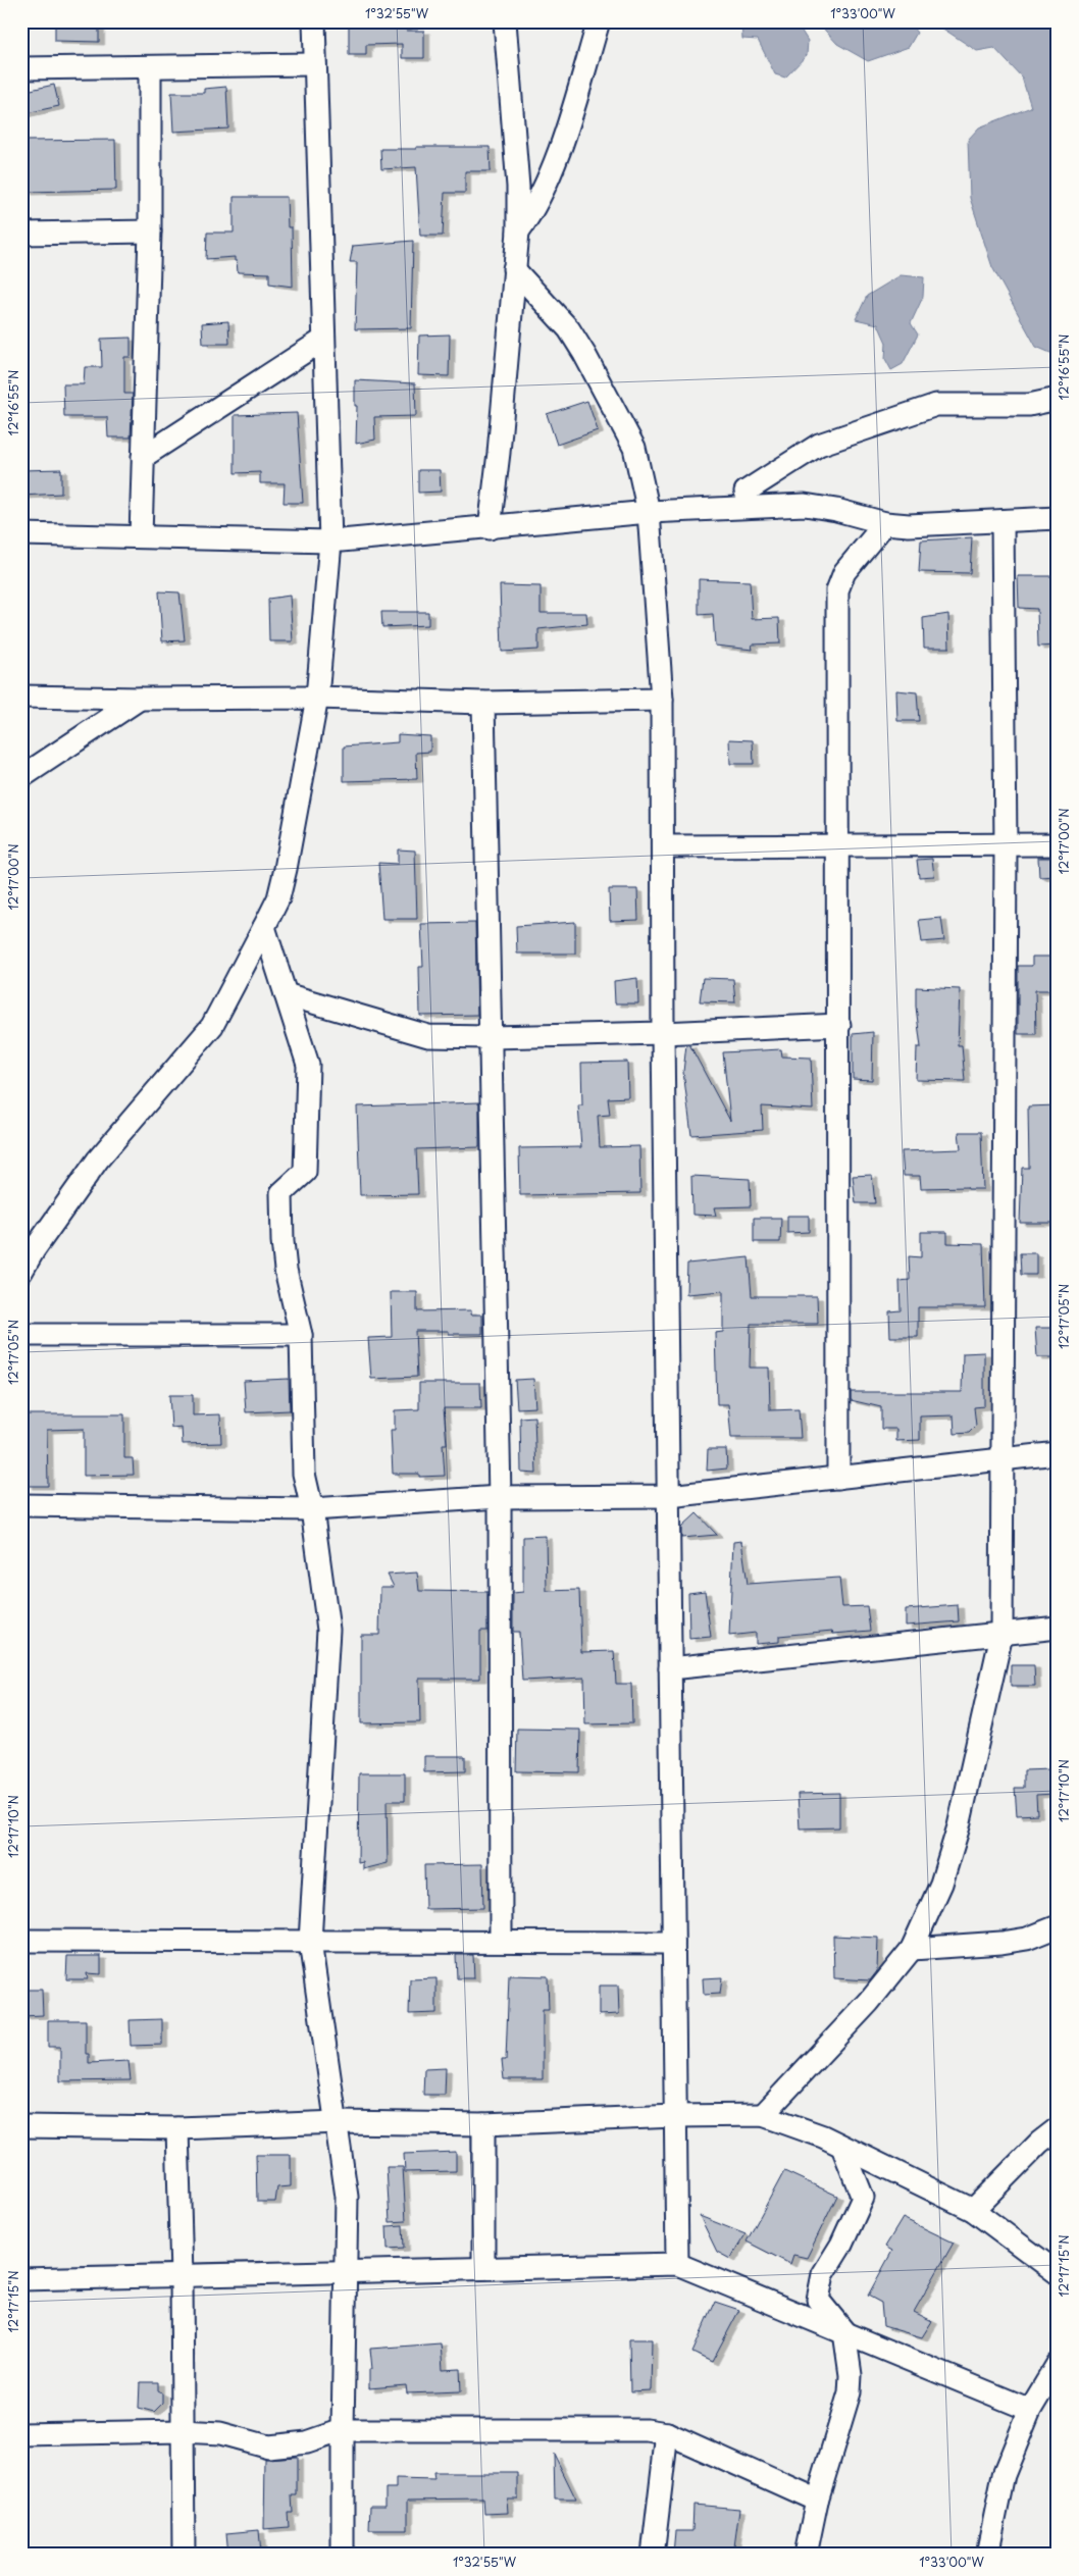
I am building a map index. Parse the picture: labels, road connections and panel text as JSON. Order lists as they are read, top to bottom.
{
  "coordinates": [
    "1°32'55\"W",
    "1°33'00\"W",
    "12°16'55\"N",
    "12°17'00\"N",
    "12°17'05\"N",
    "12°17'10\"N",
    "12°17'15\"N"
  ]
}
